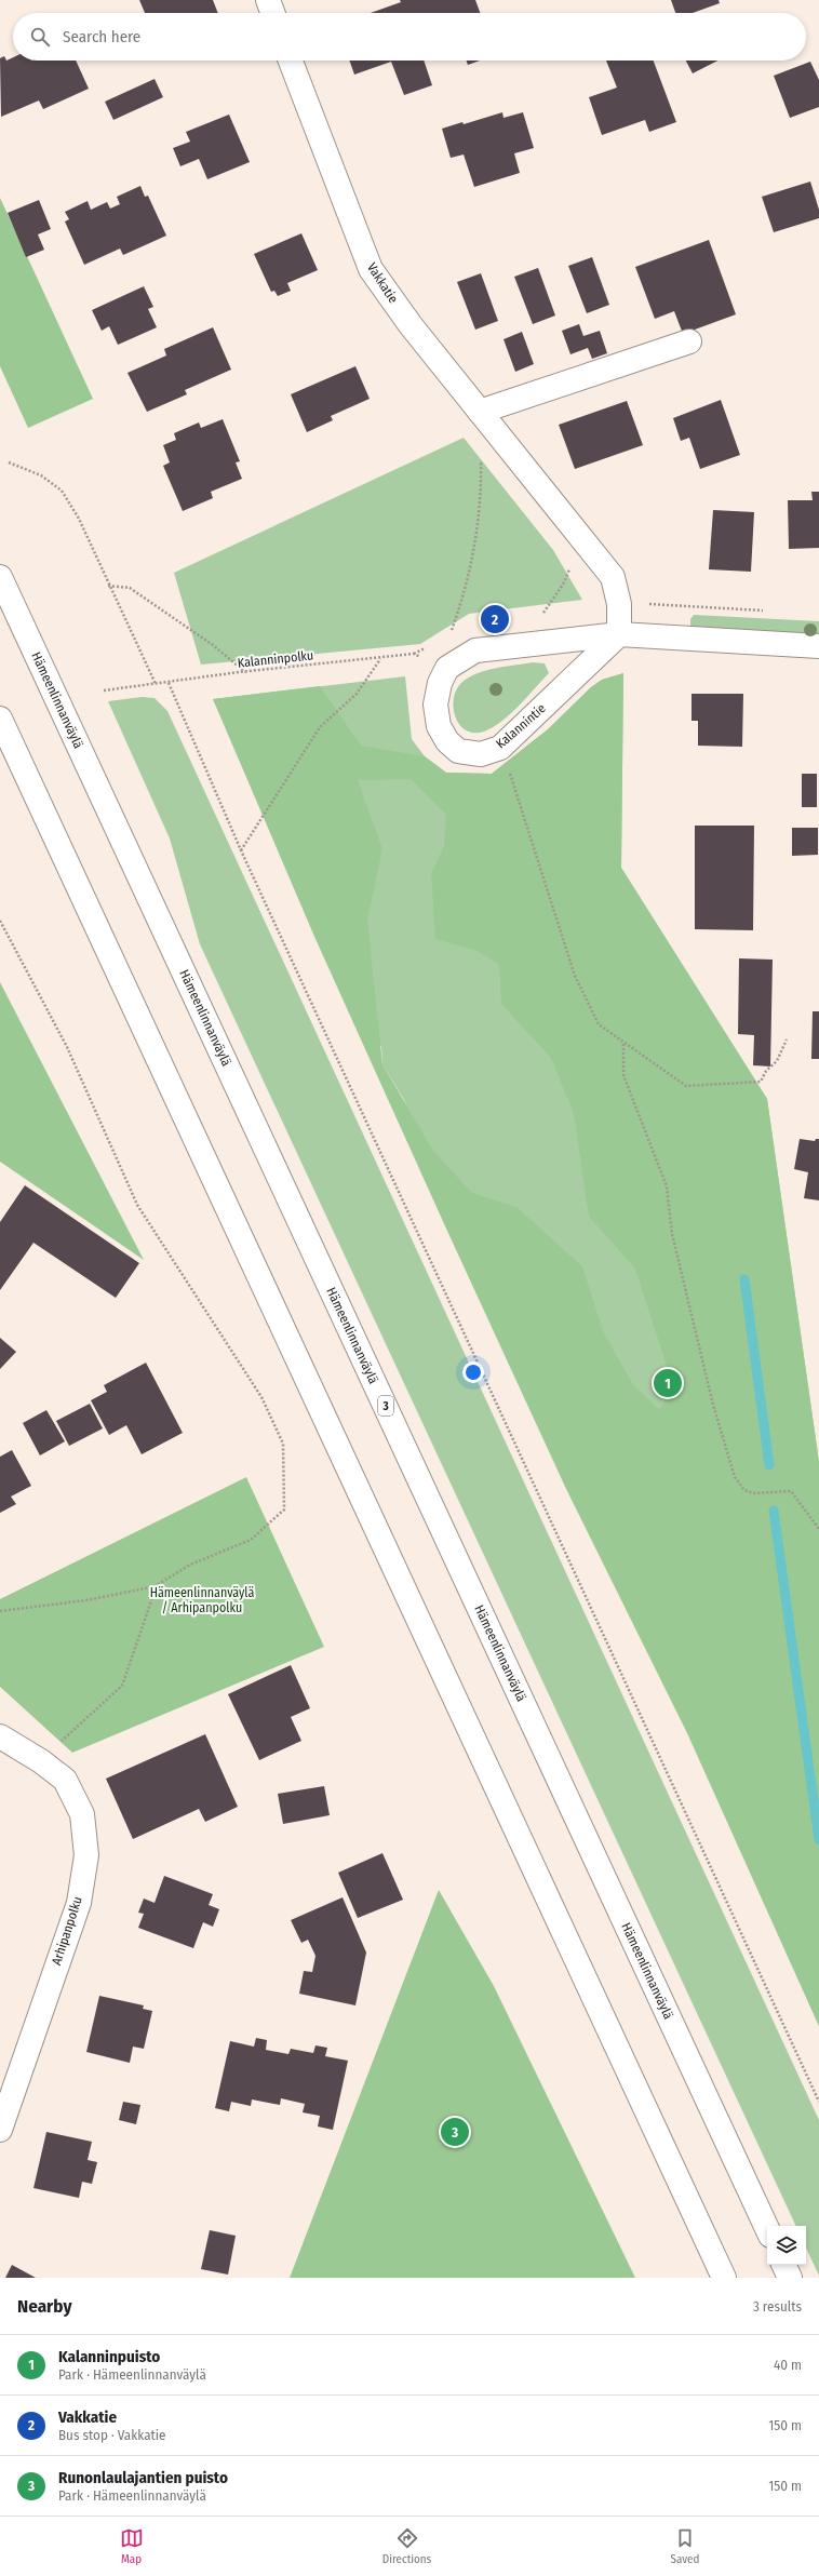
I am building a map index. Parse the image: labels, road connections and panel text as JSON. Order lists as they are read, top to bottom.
{
  "streets": {
    "main road": [
      "Vakkatie",
      "Hämeenlinnanväylä",
      "Kalannintie",
      "3",
      "Arhipanpolku"
    ],
    "path": ["Kalanninpolku"]
  },
  "crossings": [
    ["Vakkatie", "Kalannintie"],
    ["Kalanninpolku", "Kalannintie"]
  ],
  "parks": ["Hämeenlinnanväylä / Arhipanpolku"],
  "page": {
    "search": "Search here",
    "pins": ["2", "1", "3"],
    "heading": ["Nearby", "3 results"],
    "list": [
      {
        "mark": "1",
        "name": "Kalanninpuisto",
        "note": "Park · Hämeenlinnanväylä",
        "value": "40 m"
      },
      {
        "mark": "2",
        "name": "Vakkatie",
        "note": "Bus stop · Vakkatie",
        "value": "150 m"
      },
      {
        "mark": "3",
        "name": "Runonlaulajantien puisto",
        "note": "Park · Hämeenlinnanväylä",
        "value": "150 m"
      }
    ],
    "nav": ["Map", "Directions", "Saved"]
  }
}
